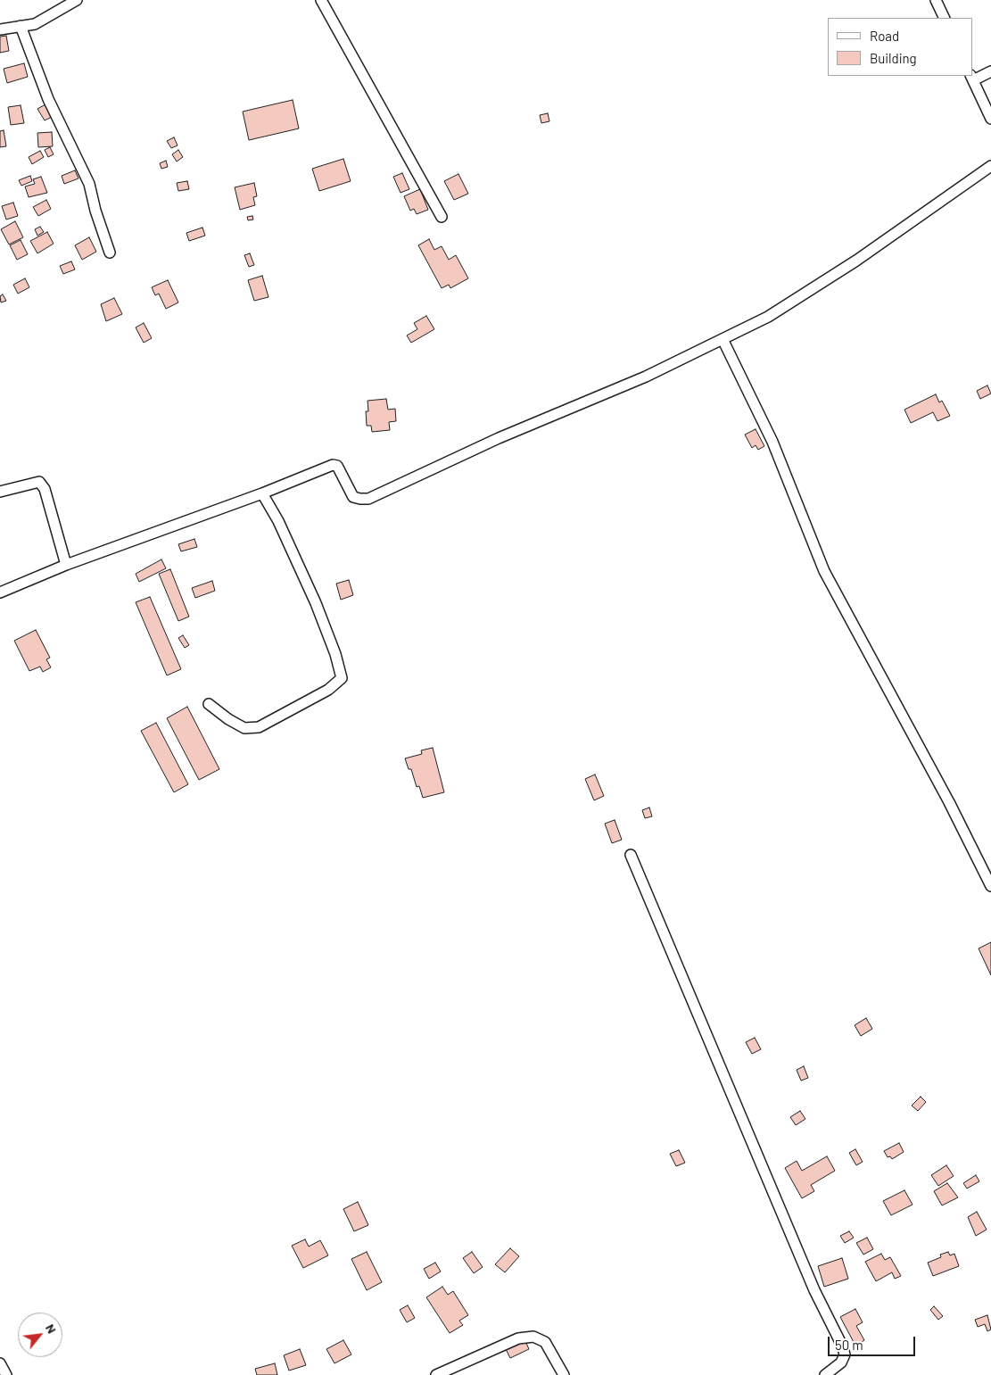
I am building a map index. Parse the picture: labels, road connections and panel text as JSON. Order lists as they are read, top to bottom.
{
  "legend": ["Road", "Building"],
  "scale_bar": "50 m",
  "north": "top right"
}
